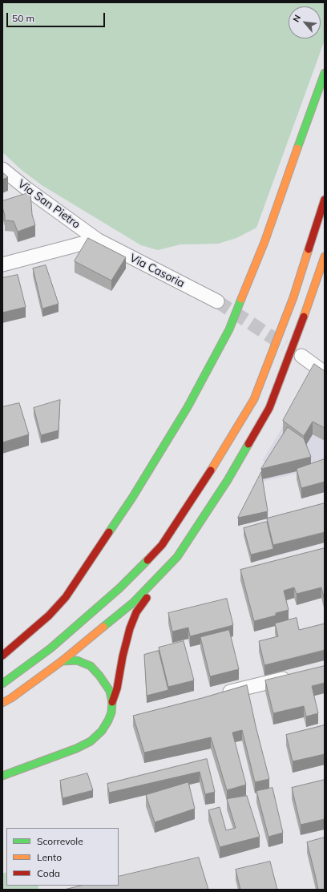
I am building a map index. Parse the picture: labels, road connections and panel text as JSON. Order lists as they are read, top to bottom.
{
  "streets": {
    "street": ["Via San Pietro", "Via Casoria"]
  },
  "crossings": [
    ["Via San Pietro", "Via Casoria"]
  ],
  "legend": ["Scorrevole", "Lento", "Coda"],
  "scale_bar": "50 m",
  "north": "top left"
}
